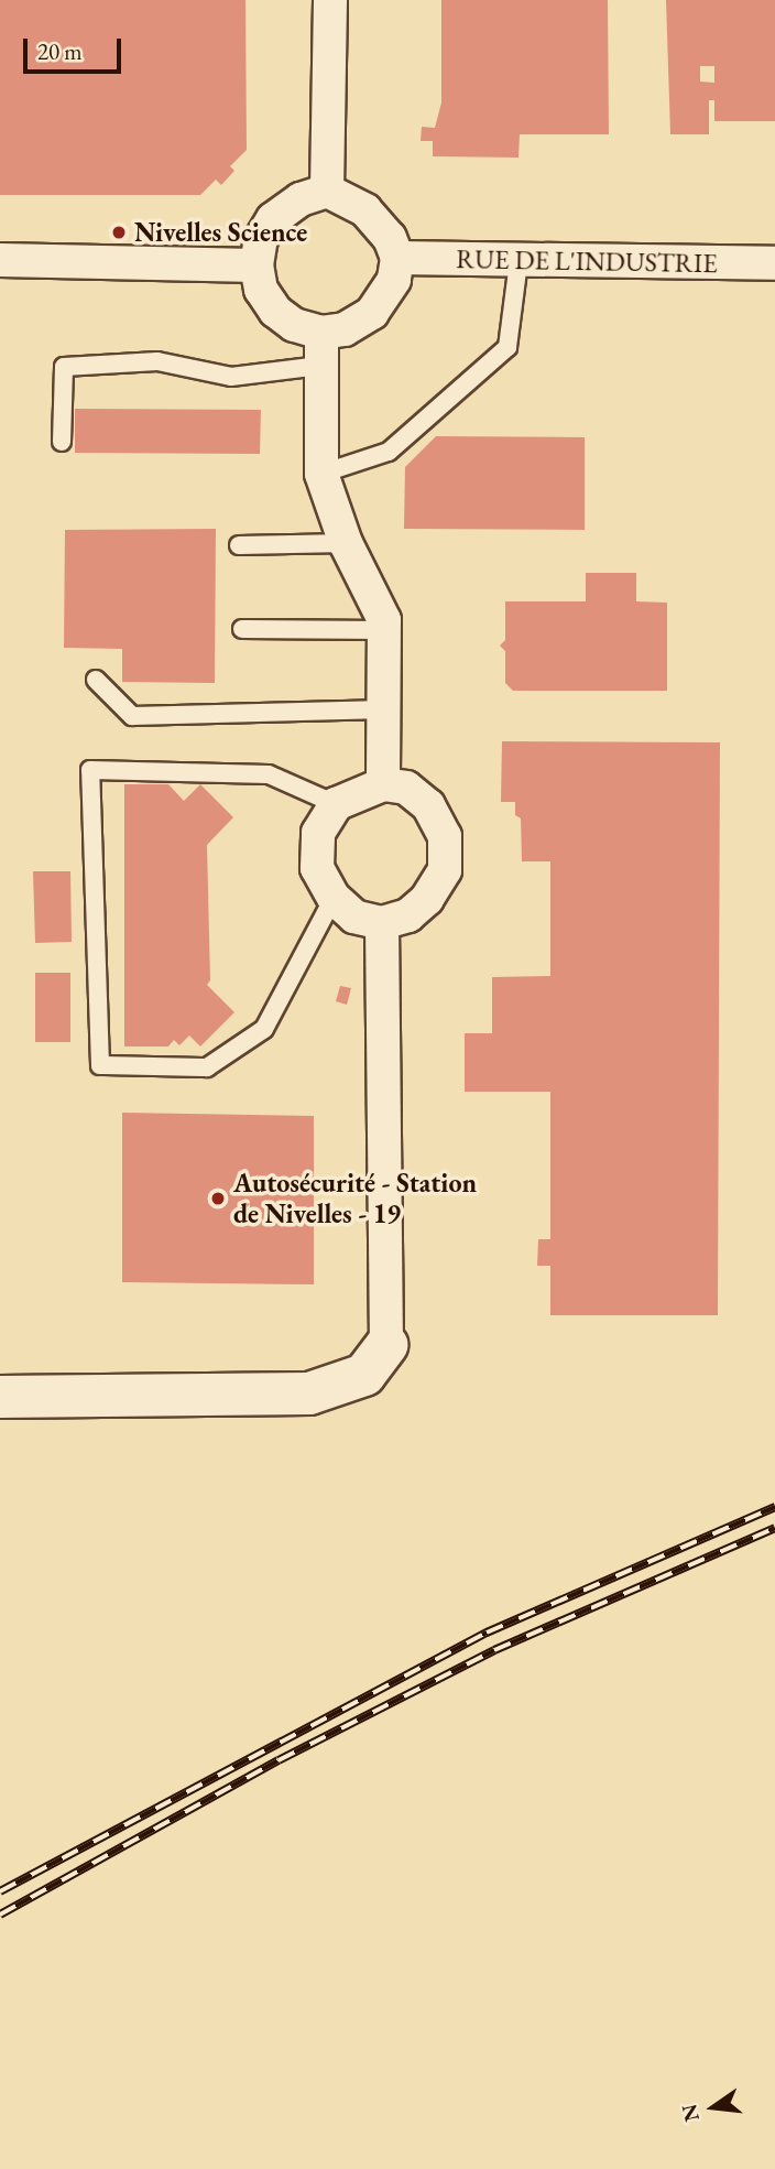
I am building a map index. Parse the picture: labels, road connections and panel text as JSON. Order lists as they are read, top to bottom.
{
  "streets": {
    "street": ["RUE DE L'INDUSTRIE"]
  },
  "places": ["Nivelles Science", "Autosécurité - Station de Nivelles - 19"],
  "scale_bar": "20 m",
  "north": "left"
}
